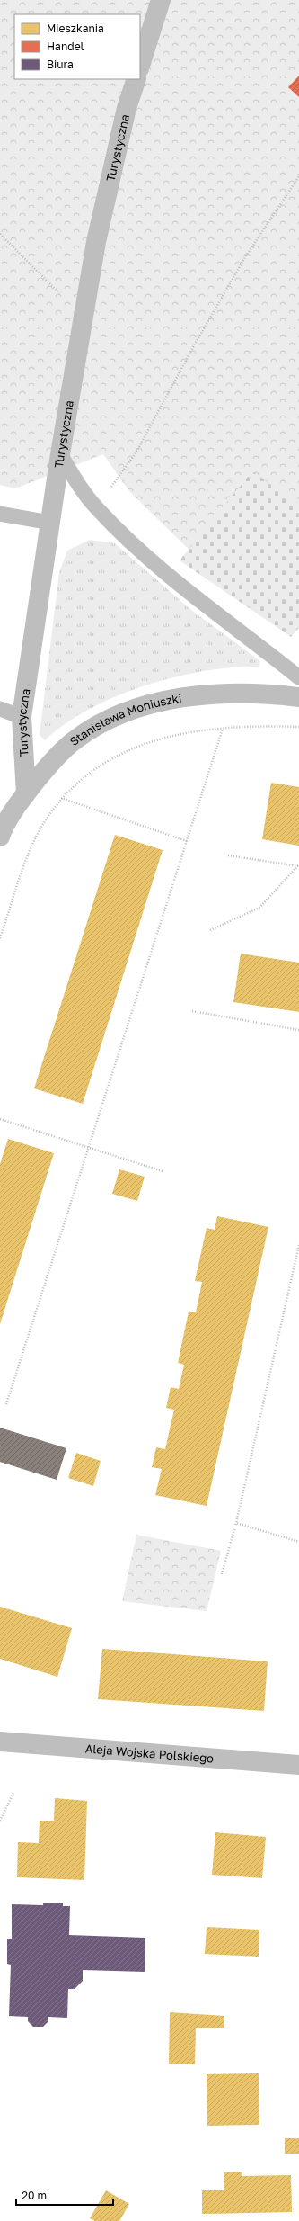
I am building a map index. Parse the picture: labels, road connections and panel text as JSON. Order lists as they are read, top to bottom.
{
  "streets": {
    "street": ["Turystyczna", "Stanisława Moniuszki", "Aleja Wojska Polskiego"]
  },
  "crossings": [
    ["Turystyczna", "Stanisława Moniuszki"]
  ],
  "legend": ["Mieszkania", "Handel", "Biura"],
  "scale_bar": "20 m"
}
